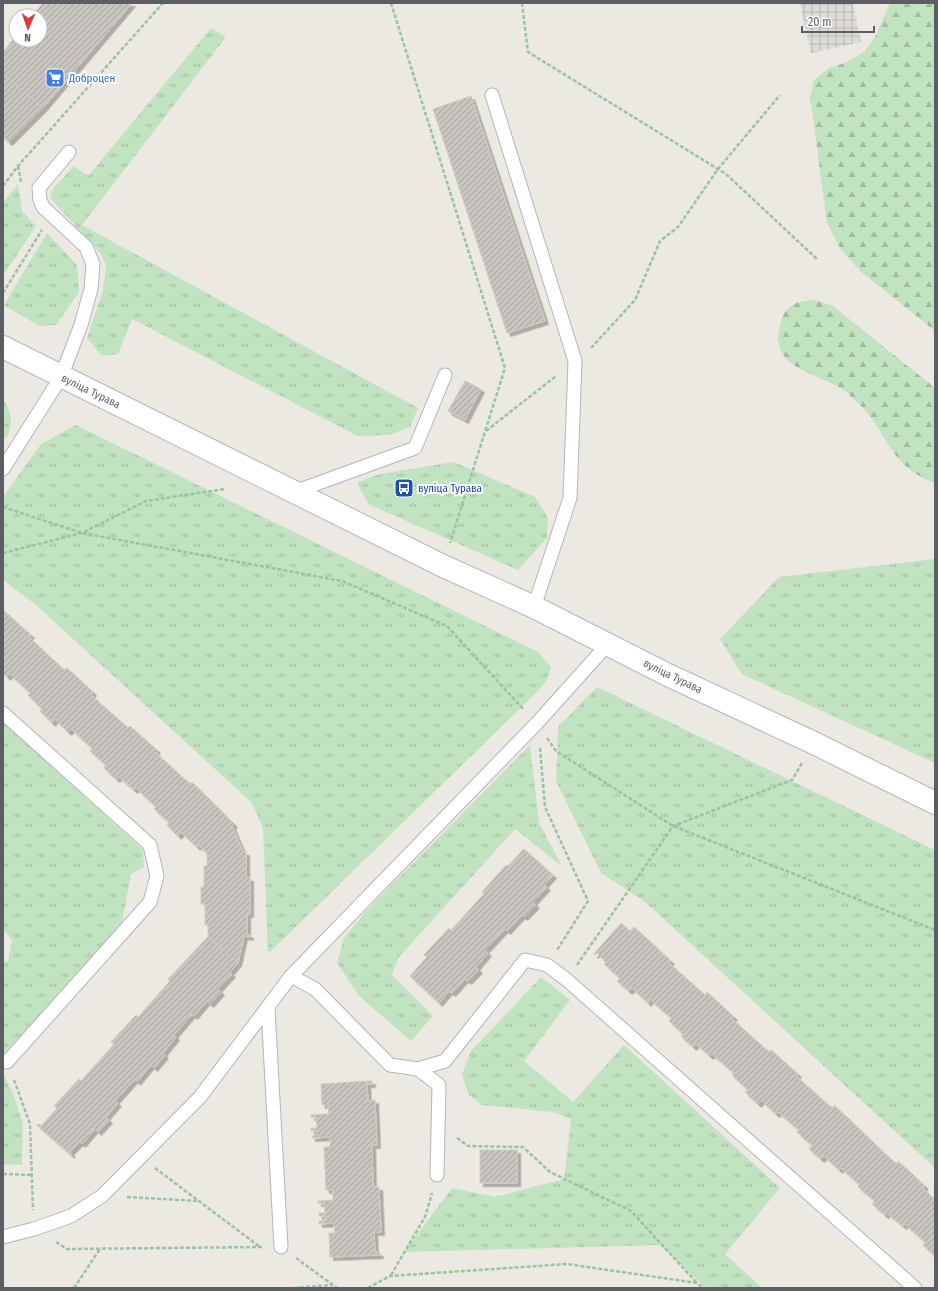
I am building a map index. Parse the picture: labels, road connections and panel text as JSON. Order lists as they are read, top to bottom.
{
  "streets": {
    "main road": ["вуліца Турава"]
  },
  "places": {
    "supermarket": ["Доброцен"],
    "bus stop": ["вуліца Турава"]
  },
  "scale_bar": "20 m",
  "north": "bottom"
}
